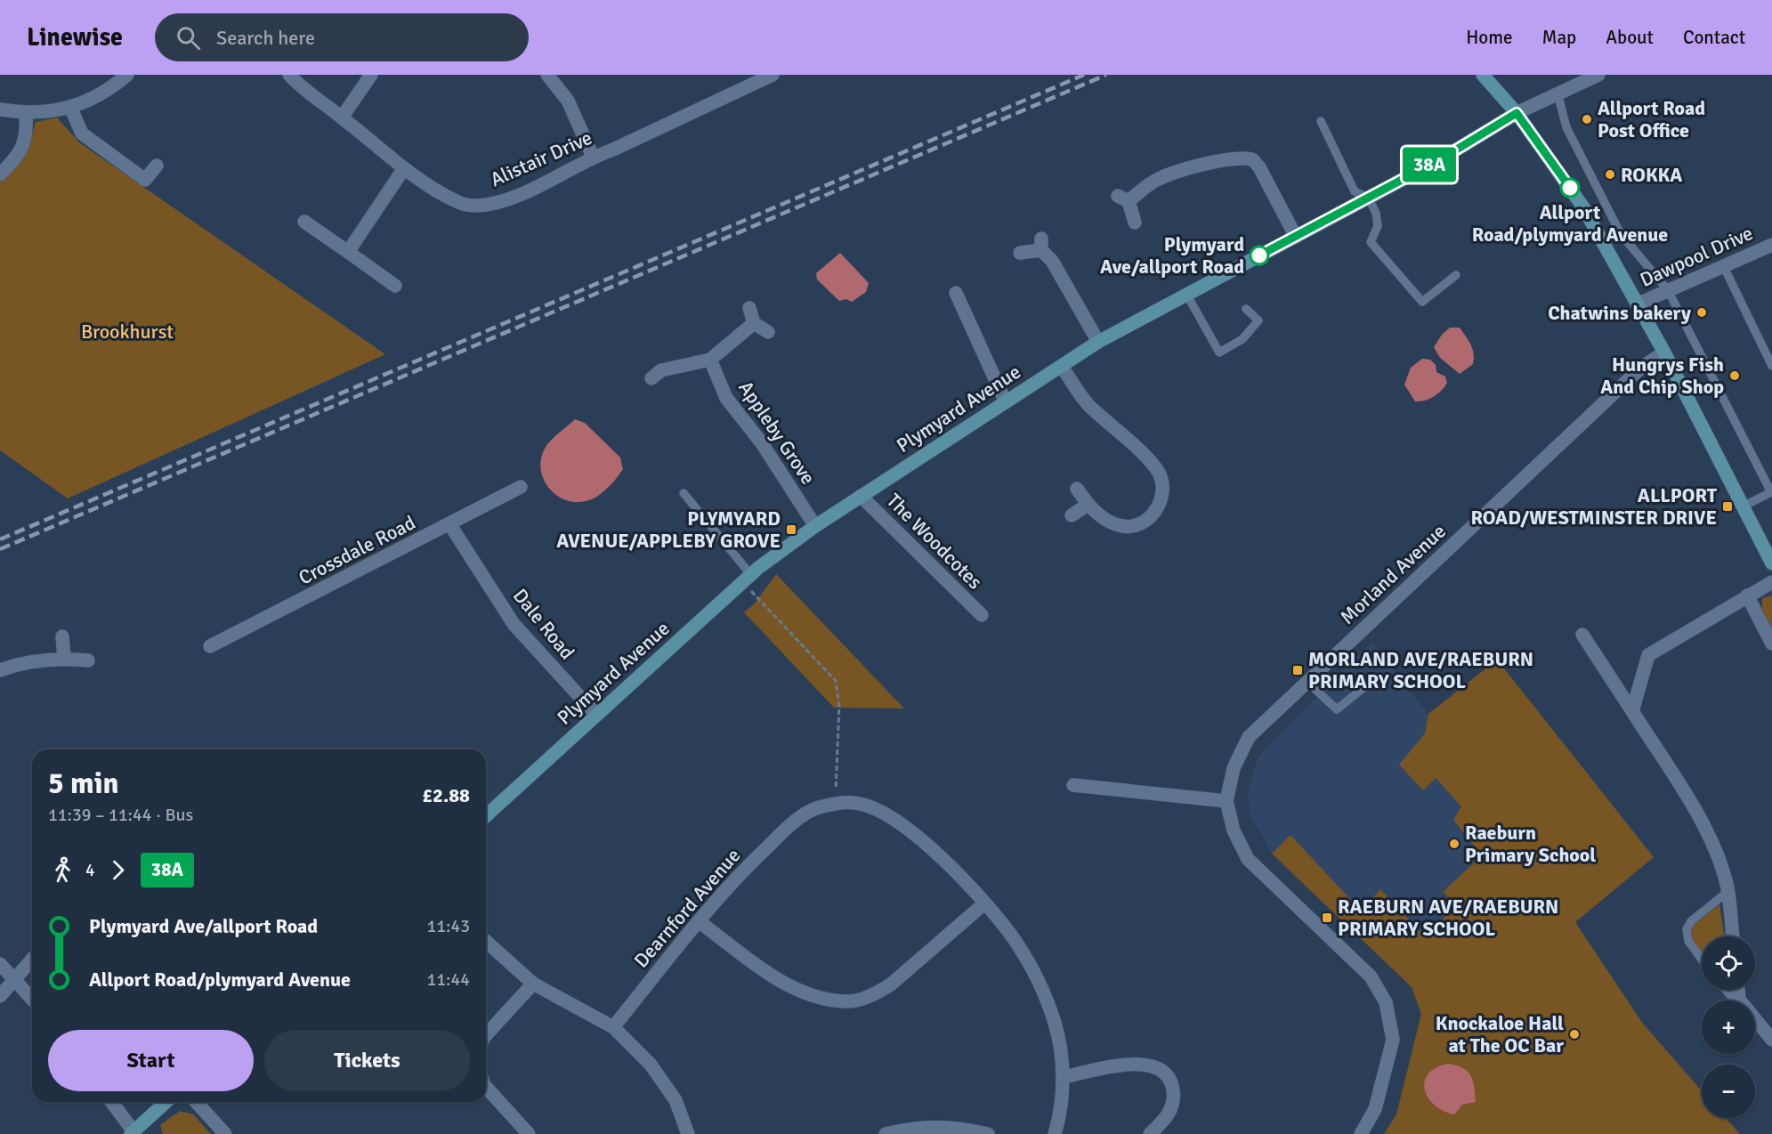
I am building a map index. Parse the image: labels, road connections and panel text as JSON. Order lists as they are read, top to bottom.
{
  "streets": {
    "street": [
      "Alistair Drive",
      "Dawpool Drive",
      "Plymyard Avenue",
      "Appleby Grove",
      "The Woodcotes",
      "Crossdale Road",
      "Morland Avenue",
      "Dale Road",
      "Dearnford Avenue"
    ]
  },
  "crossings": [
    ["Plymyard Avenue", "Appleby Grove"],
    ["Plymyard Avenue", "The Woodcotes"],
    ["Plymyard Avenue", "Dale Road"],
    ["Crossdale Road", "Dale Road"]
  ],
  "parks": ["Brookhurst"],
  "places": {
    "other": [
      "Allport Road Post Office",
      "ROKKA",
      "Allport Road/plymyard Avenue",
      "Plymyard Ave/allport Road",
      "Chatwins bakery",
      "Hungrys Fish And Chip Shop",
      "Raeburn Primary School",
      "Knockaloe Hall at The OC Bar"
    ],
    "transit": [
      "ALLPORT ROAD/WESTMINSTER DRIVE",
      "PLYMYARD AVENUE/APPLEBY GROVE",
      "MORLAND AVE/RAEBURN PRIMARY SCHOOL",
      "RAEBURN AVE/RAEBURN PRIMARY SCHOOL"
    ]
  },
  "lines": ["bus line 38A"],
  "page": {
    "header": "Linewise",
    "search": "Search here",
    "nav": [
      "Home",
      "Map",
      "About",
      "Contact"
    ],
    "on_map": "38A",
    "heading": ["5 min", "11:39 – 11:44 · Bus", "£2.88"],
    "legs": ["4", "38A"],
    "list": [
      {
        "name": "Plymyard Ave/allport Road",
        "value": "11:43"
      },
      {
        "name": "Allport Road/plymyard Avenue",
        "value": "11:44"
      }
    ],
    "map_buttons": ["+", "−"],
    "buttons": ["Start", "Tickets"]
  }
}
